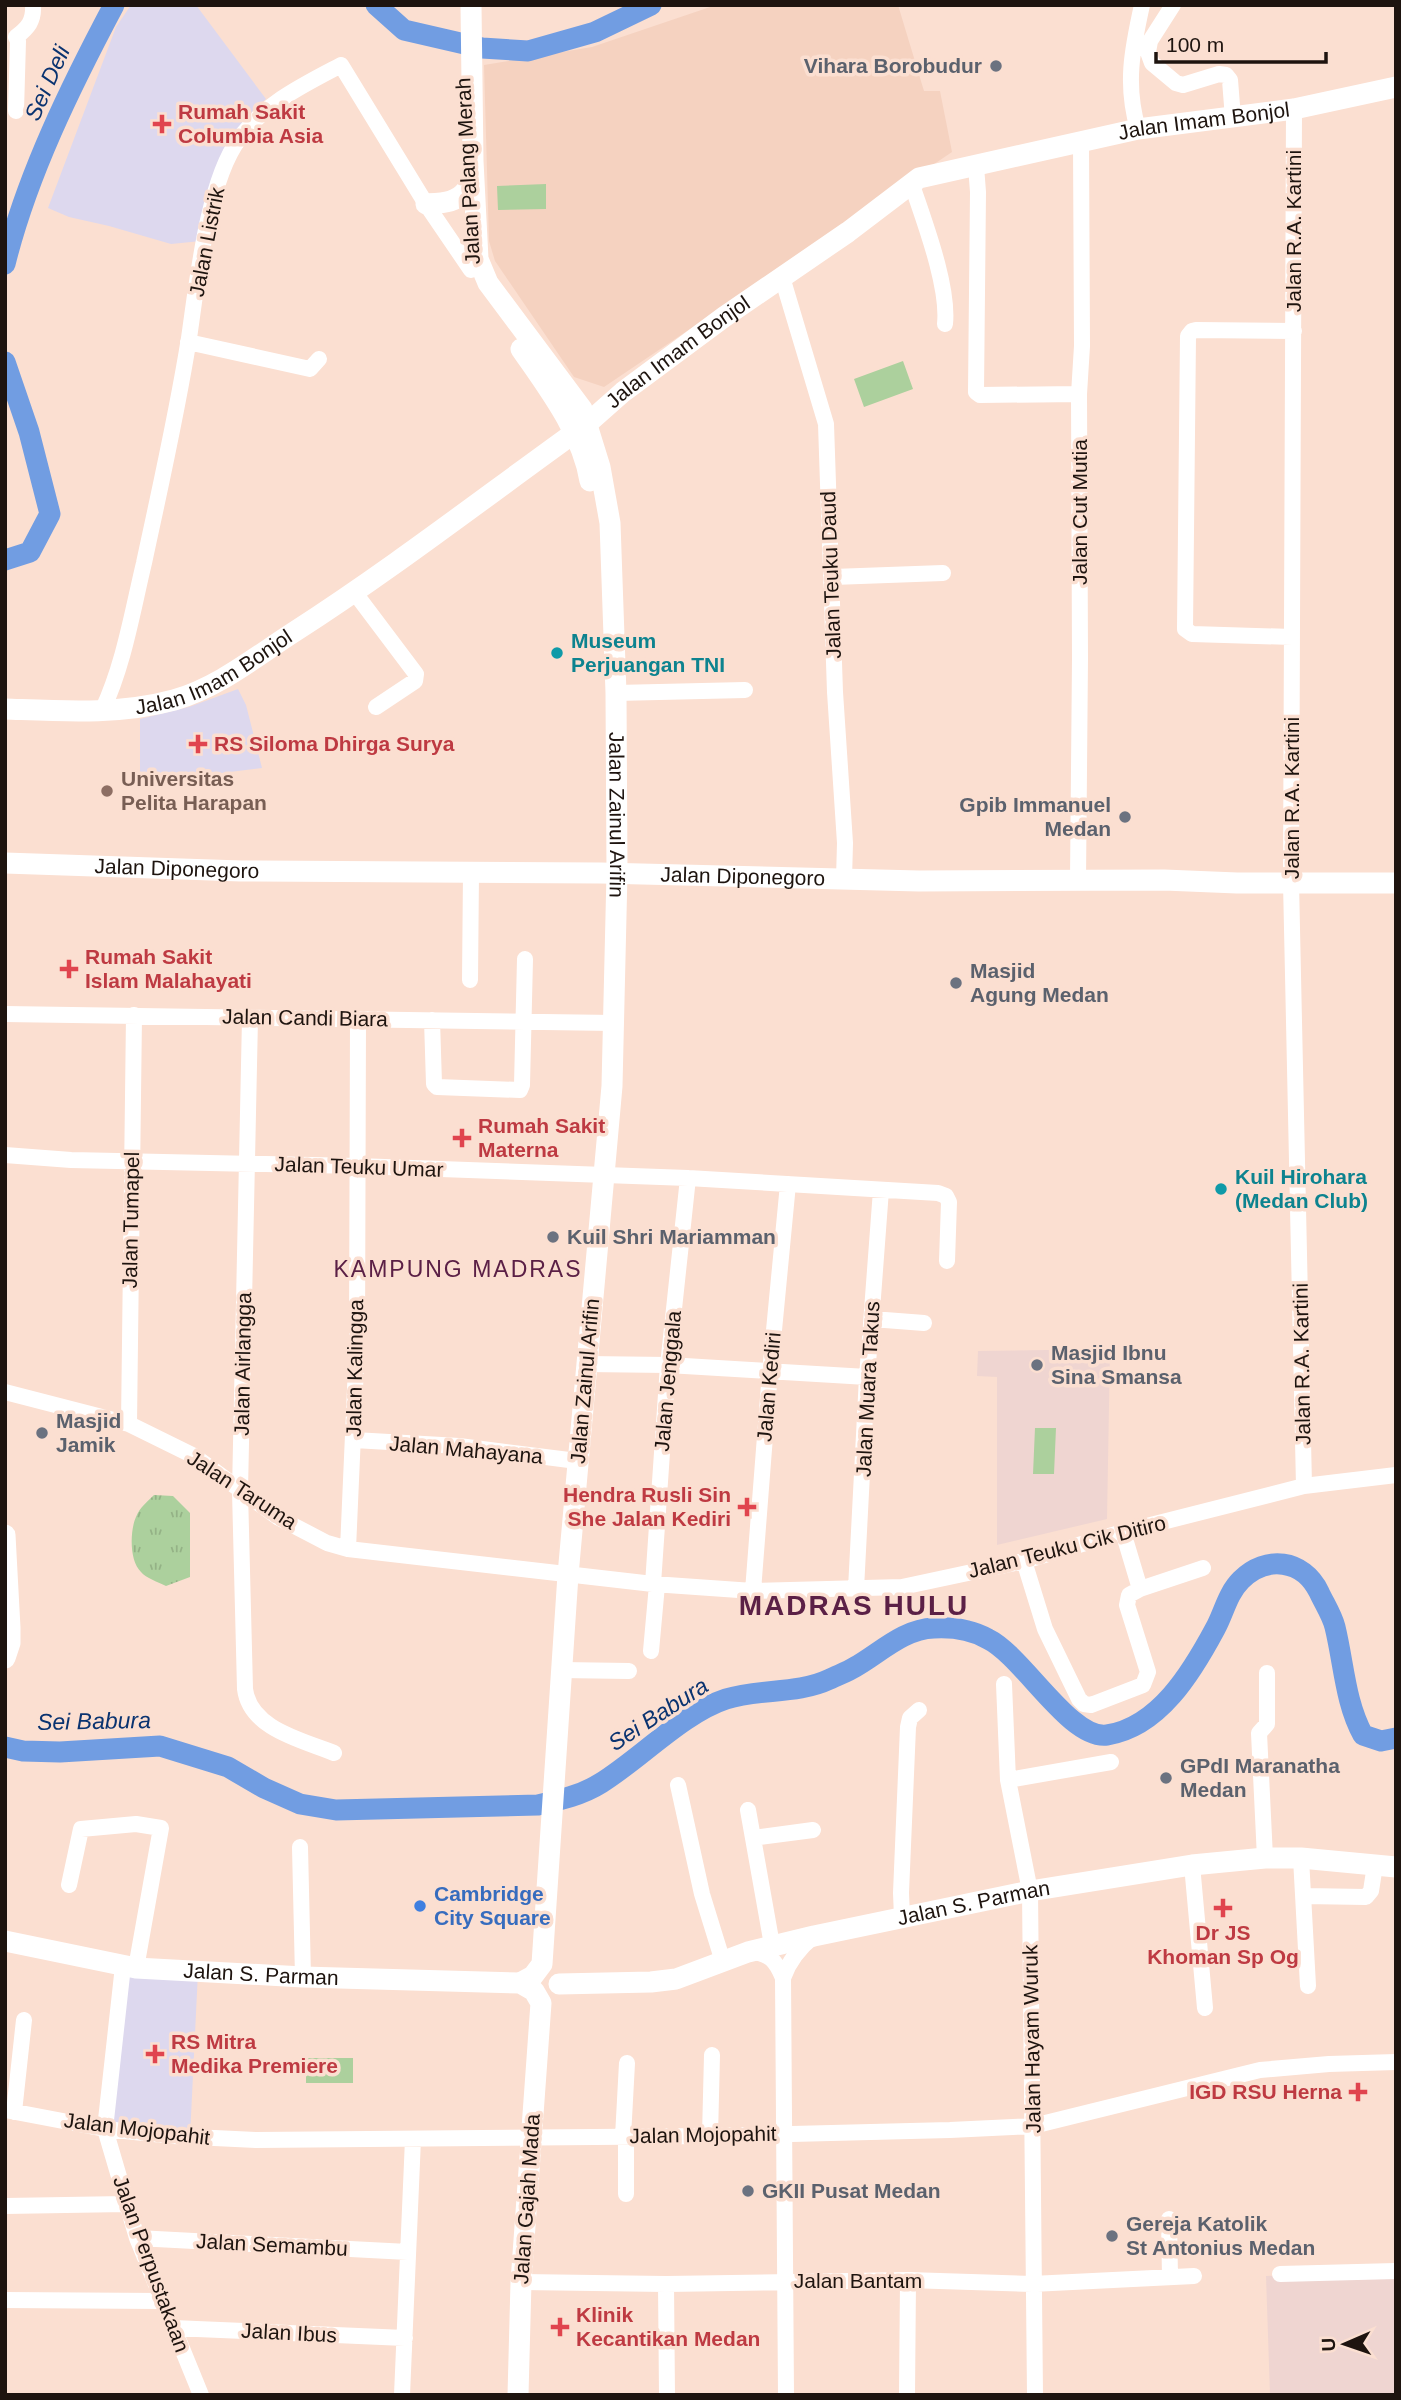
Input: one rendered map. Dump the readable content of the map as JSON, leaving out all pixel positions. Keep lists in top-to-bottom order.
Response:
{
  "streets": {
    "main road": [
      "Jalan Imam Bonjol",
      "Jalan Palang Merah",
      "Jalan Zainul Arifin",
      "Jalan Diponegoro",
      "Jalan S. Parman",
      "Jalan Gajah Mada"
    ],
    "street": [
      "Jalan R.A. Kartini",
      "Jalan Listrik",
      "Jalan Cut Mutia",
      "Jalan Teuku Daud",
      "Jalan Candi Biara",
      "Jalan Teuku Umar",
      "Jalan Tumapel",
      "Jalan Airlangga",
      "Jalan Kalingga",
      "Jalan Jenggala",
      "Jalan Kediri",
      "Jalan Muara Takus",
      "Jalan Mahayana",
      "Jalan Taruma",
      "Jalan Teuku Cik Ditiro",
      "Jalan Hayam Wuruk",
      "Jalan Mojopahit",
      "Jalan Semambu",
      "Jalan Perpustakaan",
      "Jalan Bantam",
      "Jalan Ibus"
    ]
  },
  "crossings": [
    ["Jalan Imam Bonjol", "Jalan Palang Merah"],
    ["Jalan Imam Bonjol", "Jalan R.A. Kartini"],
    ["Jalan Imam Bonjol", "Jalan Listrik"],
    ["Jalan Imam Bonjol", "Jalan Cut Mutia"],
    ["Jalan Imam Bonjol", "Jalan Teuku Daud"],
    ["Jalan Imam Bonjol", "Jalan Zainul Arifin"],
    ["Jalan Palang Merah", "Jalan Listrik"],
    ["Jalan Palang Merah", "Jalan Zainul Arifin"],
    ["Jalan R.A. Kartini", "Jalan Diponegoro"],
    ["Jalan R.A. Kartini", "Jalan Teuku Cik Ditiro"],
    ["Jalan Cut Mutia", "Jalan Diponegoro"],
    ["Jalan Teuku Daud", "Jalan Diponegoro"],
    ["Jalan Zainul Arifin", "Jalan Diponegoro"],
    ["Jalan Zainul Arifin", "Jalan Candi Biara"],
    ["Jalan Zainul Arifin", "Jalan Teuku Umar"],
    ["Jalan Zainul Arifin", "Jalan Mahayana"],
    ["Jalan Zainul Arifin", "Jalan Taruma"],
    ["Jalan Zainul Arifin", "Jalan Teuku Cik Ditiro"],
    ["Jalan Candi Biara", "Jalan Tumapel"],
    ["Jalan Candi Biara", "Jalan Airlangga"],
    ["Jalan Candi Biara", "Jalan Kalingga"],
    ["Jalan Teuku Umar", "Jalan Tumapel"],
    ["Jalan Teuku Umar", "Jalan Airlangga"],
    ["Jalan Teuku Umar", "Jalan Kalingga"],
    ["Jalan Teuku Umar", "Jalan Jenggala"],
    ["Jalan Teuku Umar", "Jalan Kediri"],
    ["Jalan Teuku Umar", "Jalan Muara Takus"],
    ["Jalan Tumapel", "Jalan Taruma"],
    ["Jalan Airlangga", "Jalan Taruma"],
    ["Jalan Kalingga", "Jalan Mahayana"],
    ["Jalan Kalingga", "Jalan Taruma"],
    ["Jalan Jenggala", "Jalan Teuku Cik Ditiro"],
    ["Jalan Kediri", "Jalan Teuku Cik Ditiro"],
    ["Jalan Muara Takus", "Jalan Teuku Cik Ditiro"],
    ["Jalan Taruma", "Jalan Teuku Cik Ditiro"],
    ["Jalan S. Parman", "Jalan Hayam Wuruk"],
    ["Jalan S. Parman", "Jalan Perpustakaan"],
    ["Jalan Hayam Wuruk", "Jalan Mojopahit"],
    ["Jalan Hayam Wuruk", "Jalan Bantam"],
    ["Jalan Mojopahit", "Jalan Gajah Mada"],
    ["Jalan Mojopahit", "Jalan Perpustakaan"],
    ["Jalan Gajah Mada", "Jalan Bantam"],
    ["Jalan Semambu", "Jalan Perpustakaan"],
    ["Jalan Perpustakaan", "Jalan Ibus"]
  ],
  "districts": ["KAMPUNG MADRAS", "MADRAS HULU"],
  "water": ["Sei Deli", "Sei Babura"],
  "places": {
    "other": [
      "Vihara Borobudur",
      "Museum Perjuangan TNI",
      "Universitas Pelita Harapan",
      "Gpib Immanuel Medan",
      "Masjid Agung Medan",
      "Kuil Hirohara (Medan Club)",
      "Kuil Shri Mariamman",
      "Masjid Ibnu Sina Smansa",
      "Masjid Jamik",
      "GPdI Maranatha Medan",
      "Cambridge City Square",
      "GKII Pusat Medan",
      "Gereja Katolik St Antonius Medan"
    ],
    "health": [
      "Rumah Sakit Columbia Asia",
      "RS Siloma Dhirga Surya",
      "Rumah Sakit Islam Malahayati",
      "Rumah Sakit Materna",
      "Hendra Rusli Sin She Jalan Kediri",
      "Dr JS Khoman Sp Og",
      "RS Mitra Medika Premiere",
      "IGD RSU Herna",
      "Klinik Kecantikan Medan"
    ]
  },
  "scale_bar": "100 m",
  "north": "left"
}
